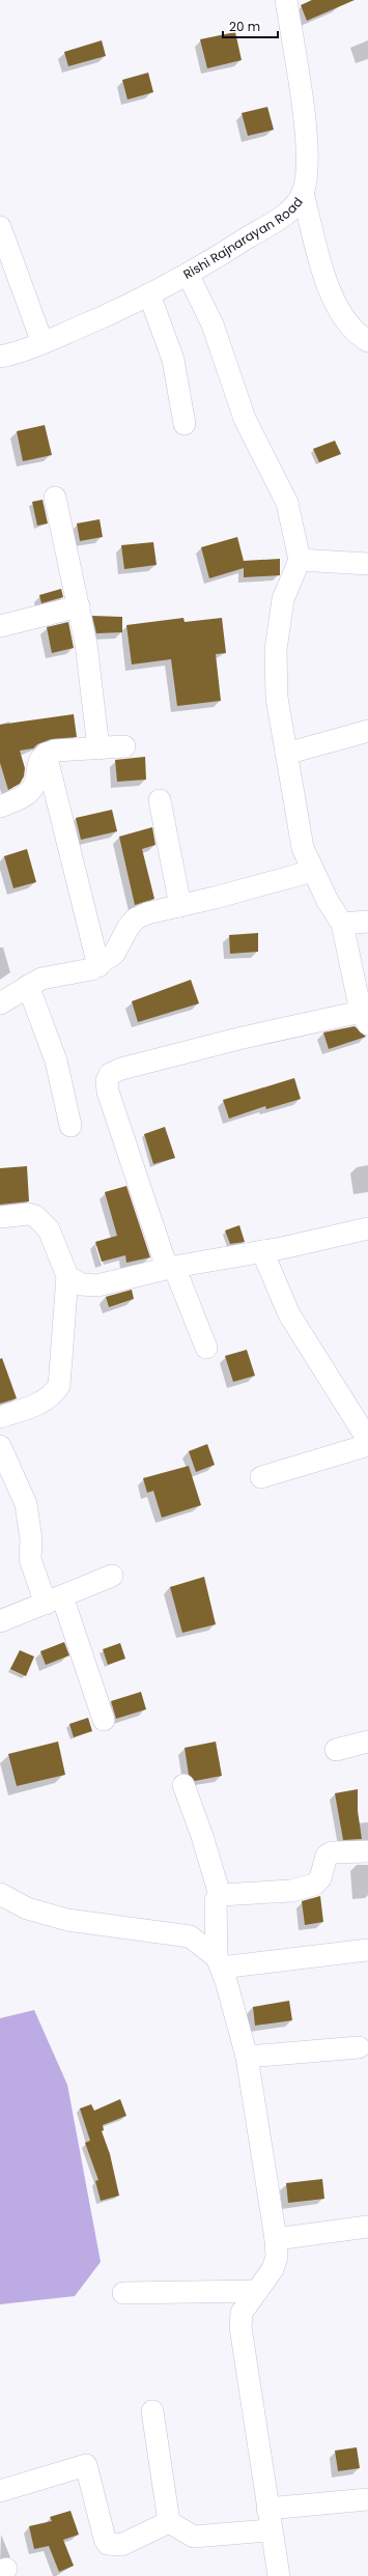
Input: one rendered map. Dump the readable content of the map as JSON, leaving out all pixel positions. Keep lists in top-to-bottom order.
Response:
{
  "streets": {
    "street": ["Rishi Rajnarayan Road"]
  },
  "scale_bar": "20 m"
}
